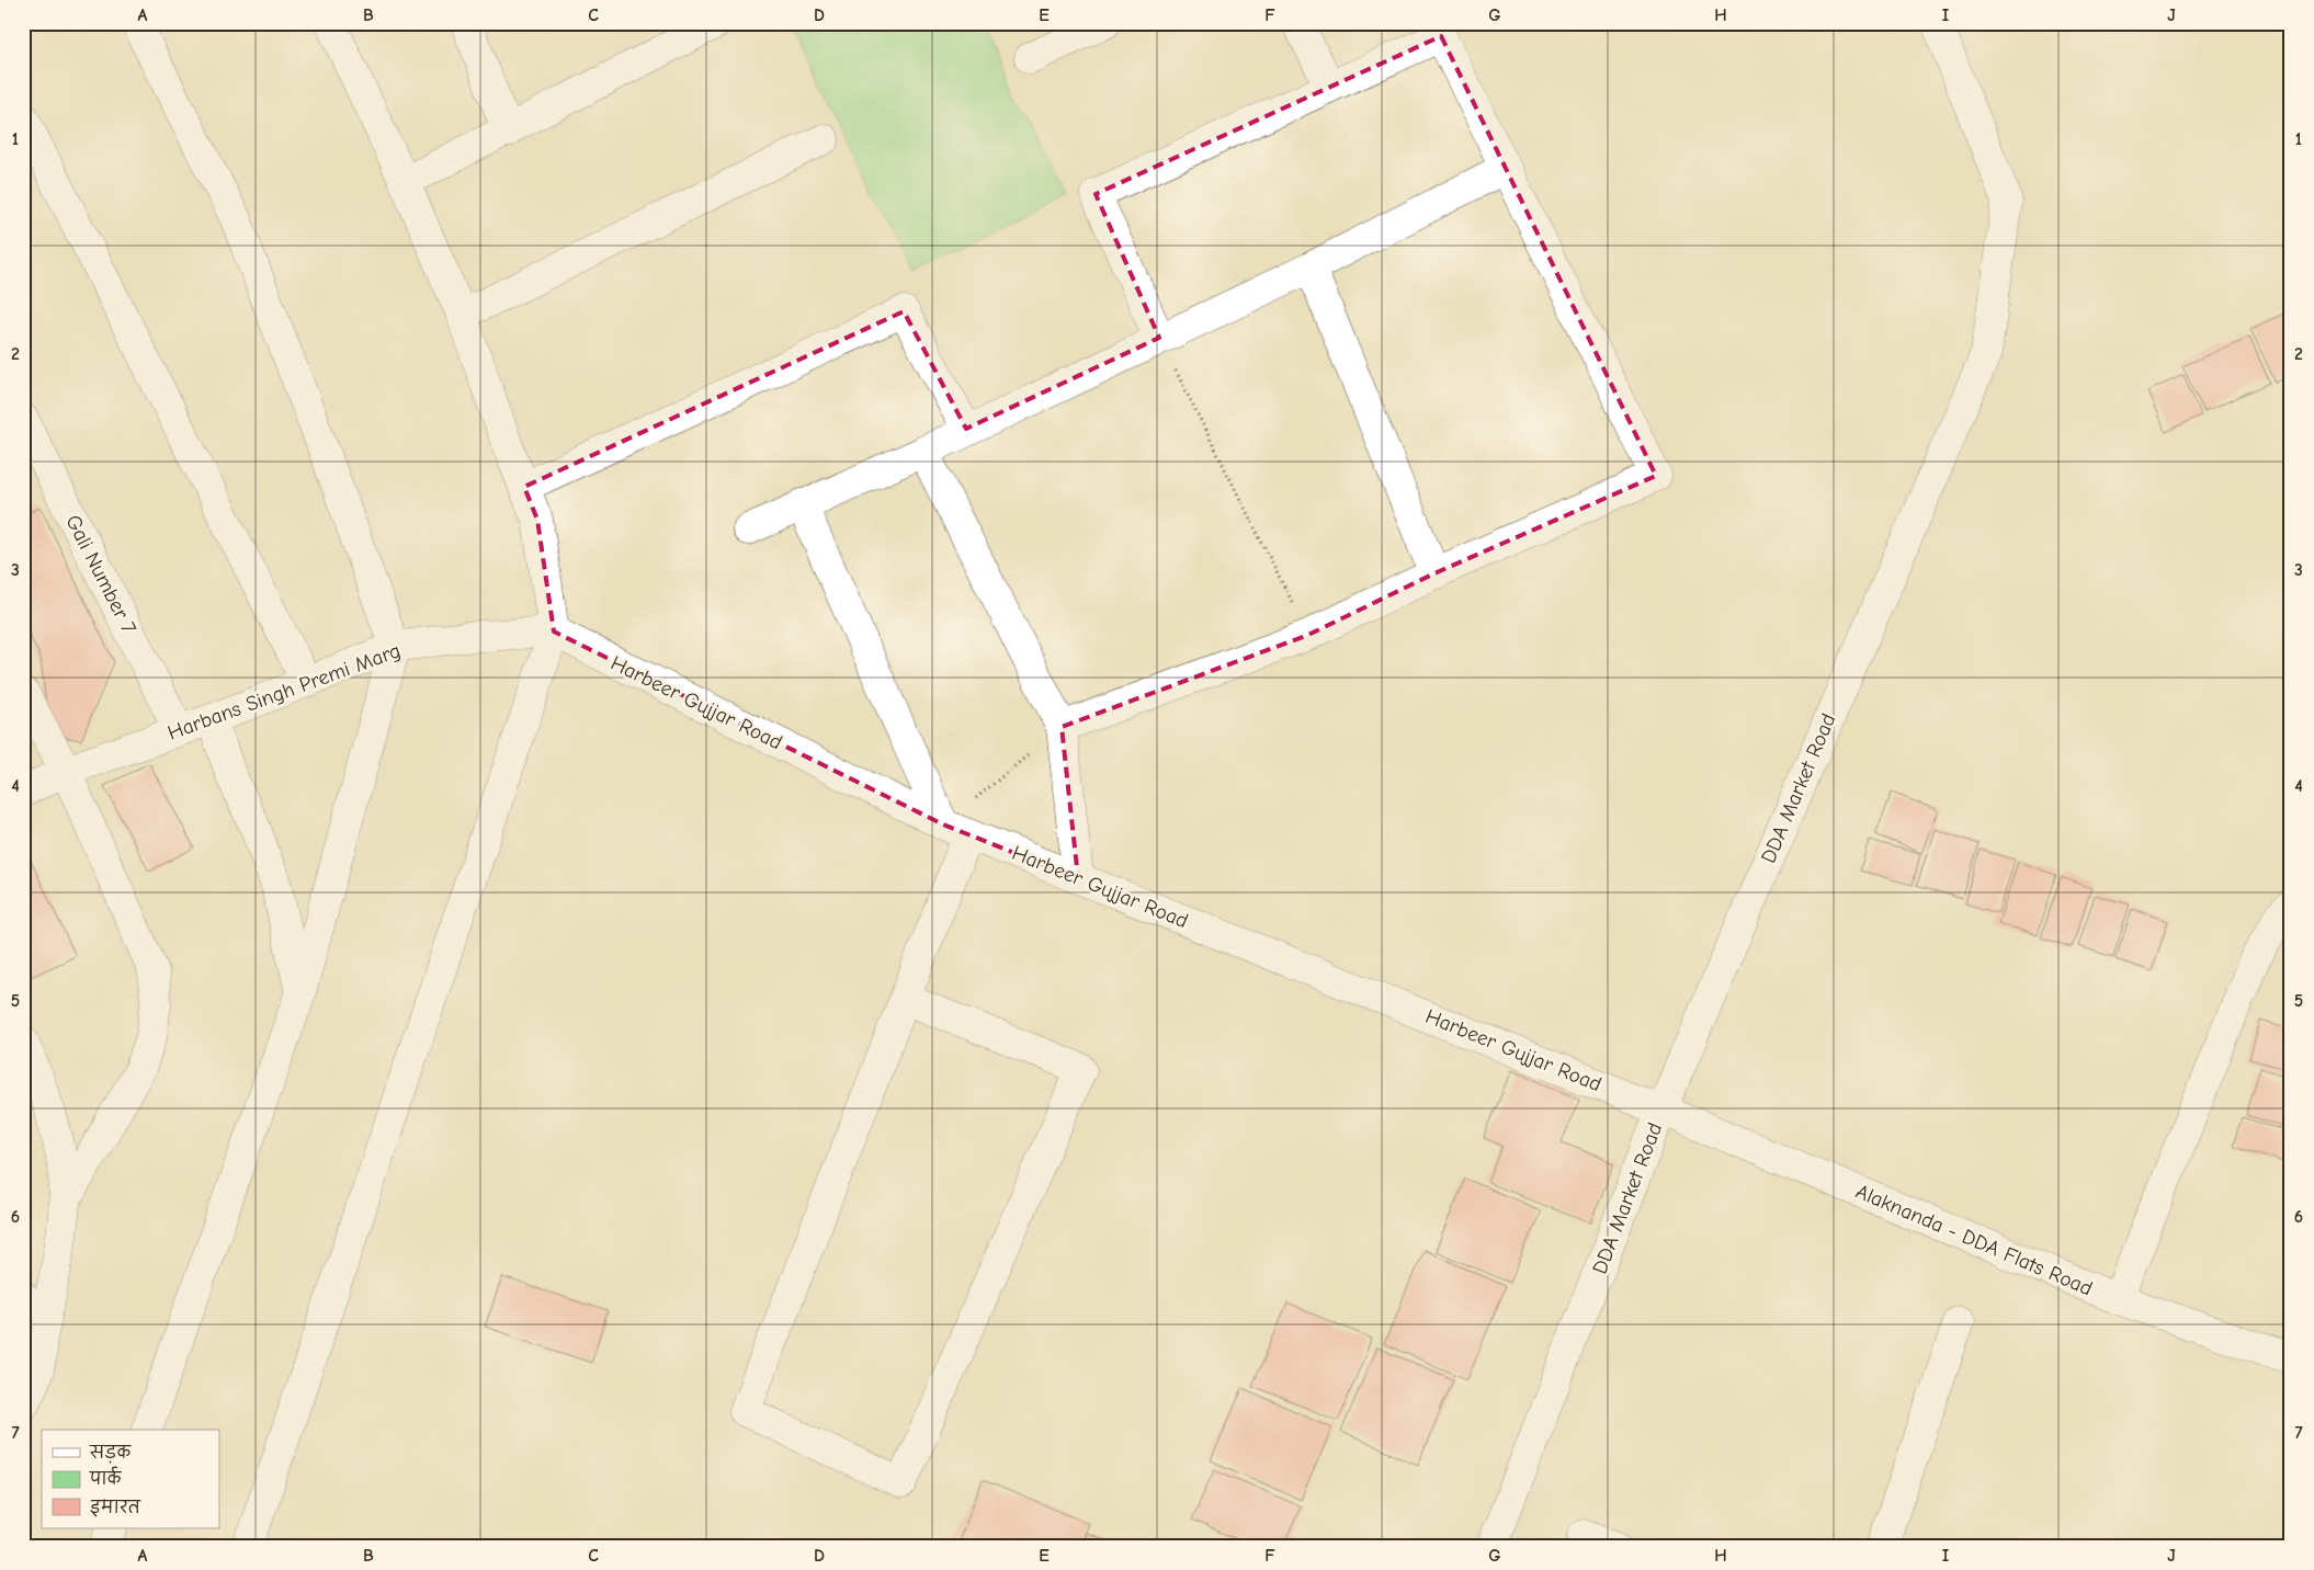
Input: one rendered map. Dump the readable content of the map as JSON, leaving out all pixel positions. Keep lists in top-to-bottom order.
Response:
{
  "streets": {
    "street": [
      "Gali Number 7",
      "Harbans Singh Premi Marg",
      "Harbeer Gujjar Road",
      "DDA Market Road",
      "Alaknanda - DDA Flats Road"
    ]
  },
  "crossings": [
    ["Gali Number 7", "Harbans Singh Premi Marg"],
    ["Harbans Singh Premi Marg", "Harbeer Gujjar Road"],
    ["Harbeer Gujjar Road", "DDA Market Road"],
    ["Harbeer Gujjar Road", "Alaknanda - DDA Flats Road"],
    ["DDA Market Road", "Alaknanda - DDA Flats Road"]
  ],
  "legend": ["सड़क", "पार्क", "इमारत"],
  "grid": {
    "columns": [
      "A",
      "B",
      "C",
      "D",
      "E",
      "F",
      "G",
      "H",
      "I",
      "J"
    ],
    "rows": [
      "1",
      "2",
      "3",
      "4",
      "5",
      "6",
      "7"
    ]
  }
}
